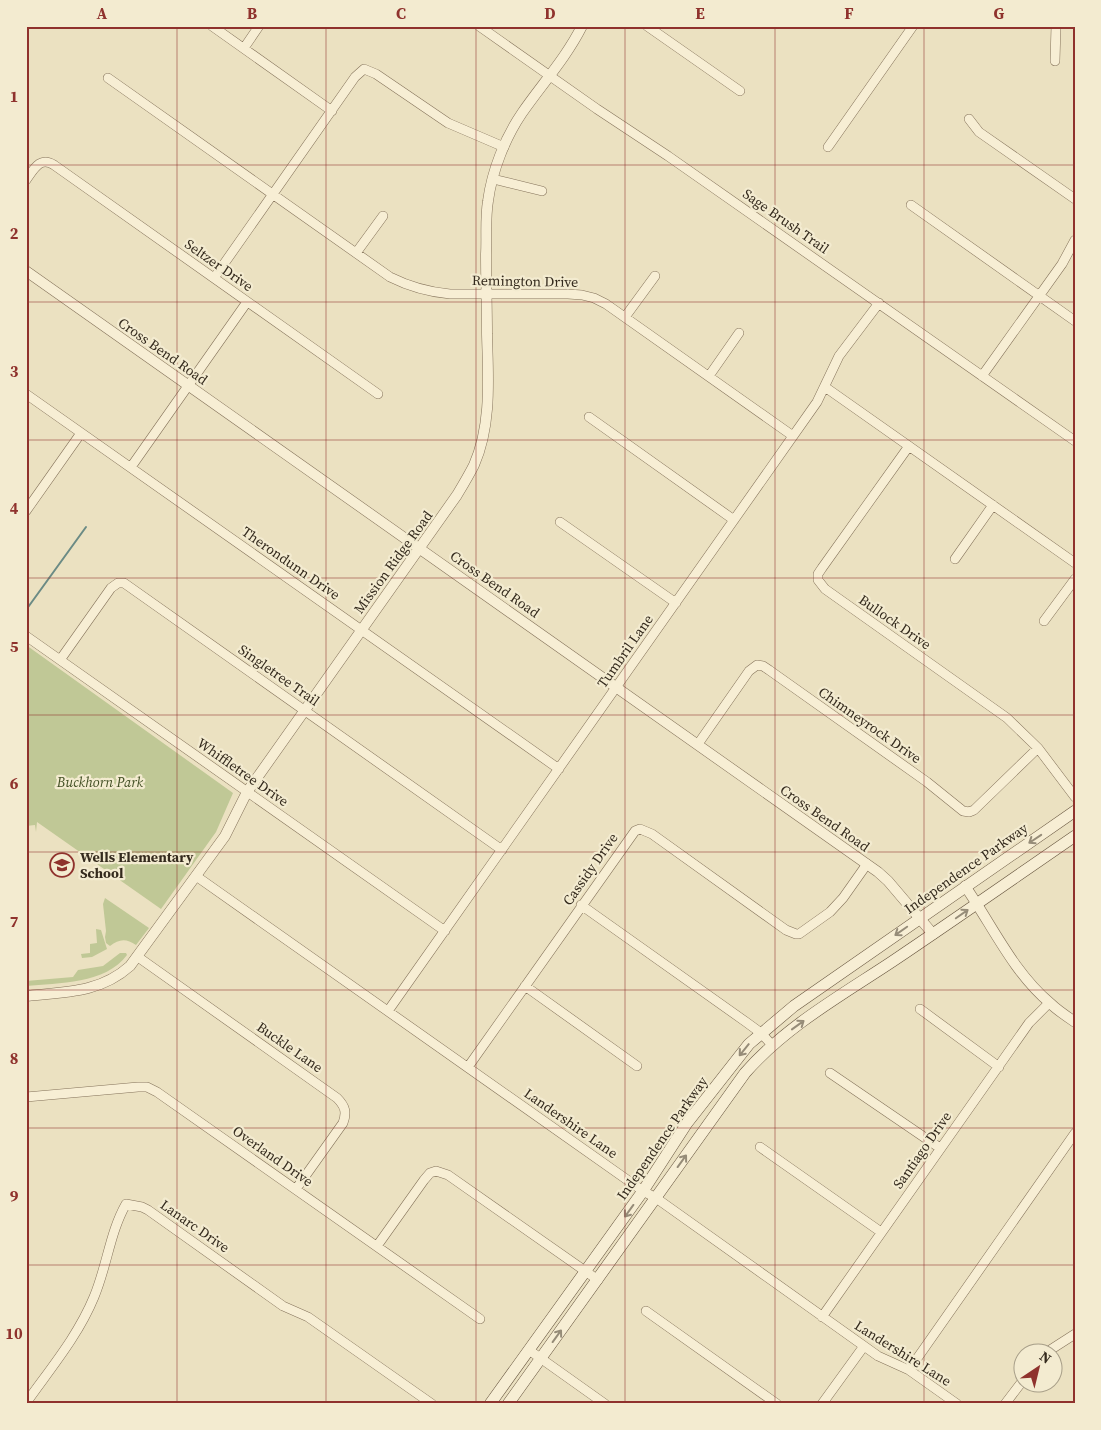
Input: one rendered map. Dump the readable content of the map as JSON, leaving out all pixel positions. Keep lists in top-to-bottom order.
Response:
{
  "streets": {
    "main road": ["Independence Parkway"],
    "street": [
      "Sage Brush Trail",
      "Seltzer Drive",
      "Remington Drive",
      "Cross Bend Road",
      "Mission Ridge Road",
      "Therondunn Drive",
      "Bullock Drive",
      "Tumbril Lane",
      "Singletree Trail",
      "Chimneyrock Drive",
      "Whiffletree Drive",
      "Cassidy Drive",
      "Buckle Lane",
      "Landershire Lane",
      "Santiago Drive",
      "Overland Drive",
      "Lanarc Drive"
    ]
  },
  "crossings": [
    ["Sage Brush Trail", "Mission Ridge Road"],
    ["Sage Brush Trail", "Tumbril Lane"],
    ["Remington Drive", "Mission Ridge Road"],
    ["Remington Drive", "Tumbril Lane"],
    ["Cross Bend Road", "Mission Ridge Road"],
    ["Cross Bend Road", "Tumbril Lane"],
    ["Cross Bend Road", "Chimneyrock Drive"],
    ["Cross Bend Road", "Independence Parkway"],
    ["Cross Bend Road", "Cassidy Drive"],
    ["Mission Ridge Road", "Therondunn Drive"],
    ["Mission Ridge Road", "Singletree Trail"],
    ["Mission Ridge Road", "Whiffletree Drive"],
    ["Mission Ridge Road", "Buckle Lane"],
    ["Mission Ridge Road", "Landershire Lane"],
    ["Therondunn Drive", "Tumbril Lane"],
    ["Bullock Drive", "Chimneyrock Drive"],
    ["Tumbril Lane", "Singletree Trail"],
    ["Tumbril Lane", "Whiffletree Drive"],
    ["Tumbril Lane", "Landershire Lane"],
    ["Singletree Trail", "Whiffletree Drive"],
    ["Independence Parkway", "Landershire Lane"],
    ["Cassidy Drive", "Landershire Lane"],
    ["Buckle Lane", "Overland Drive"],
    ["Landershire Lane", "Santiago Drive"]
  ],
  "parks": ["Buckhorn Park"],
  "places": {
    "school or university": ["Wells Elementary School"]
  },
  "north": "top right",
  "grid": {
    "columns": [
      "A",
      "B",
      "C",
      "D",
      "E",
      "F",
      "G"
    ],
    "rows": [
      "1",
      "2",
      "3",
      "4",
      "5",
      "6",
      "7",
      "8",
      "9",
      "10"
    ]
  }
}
